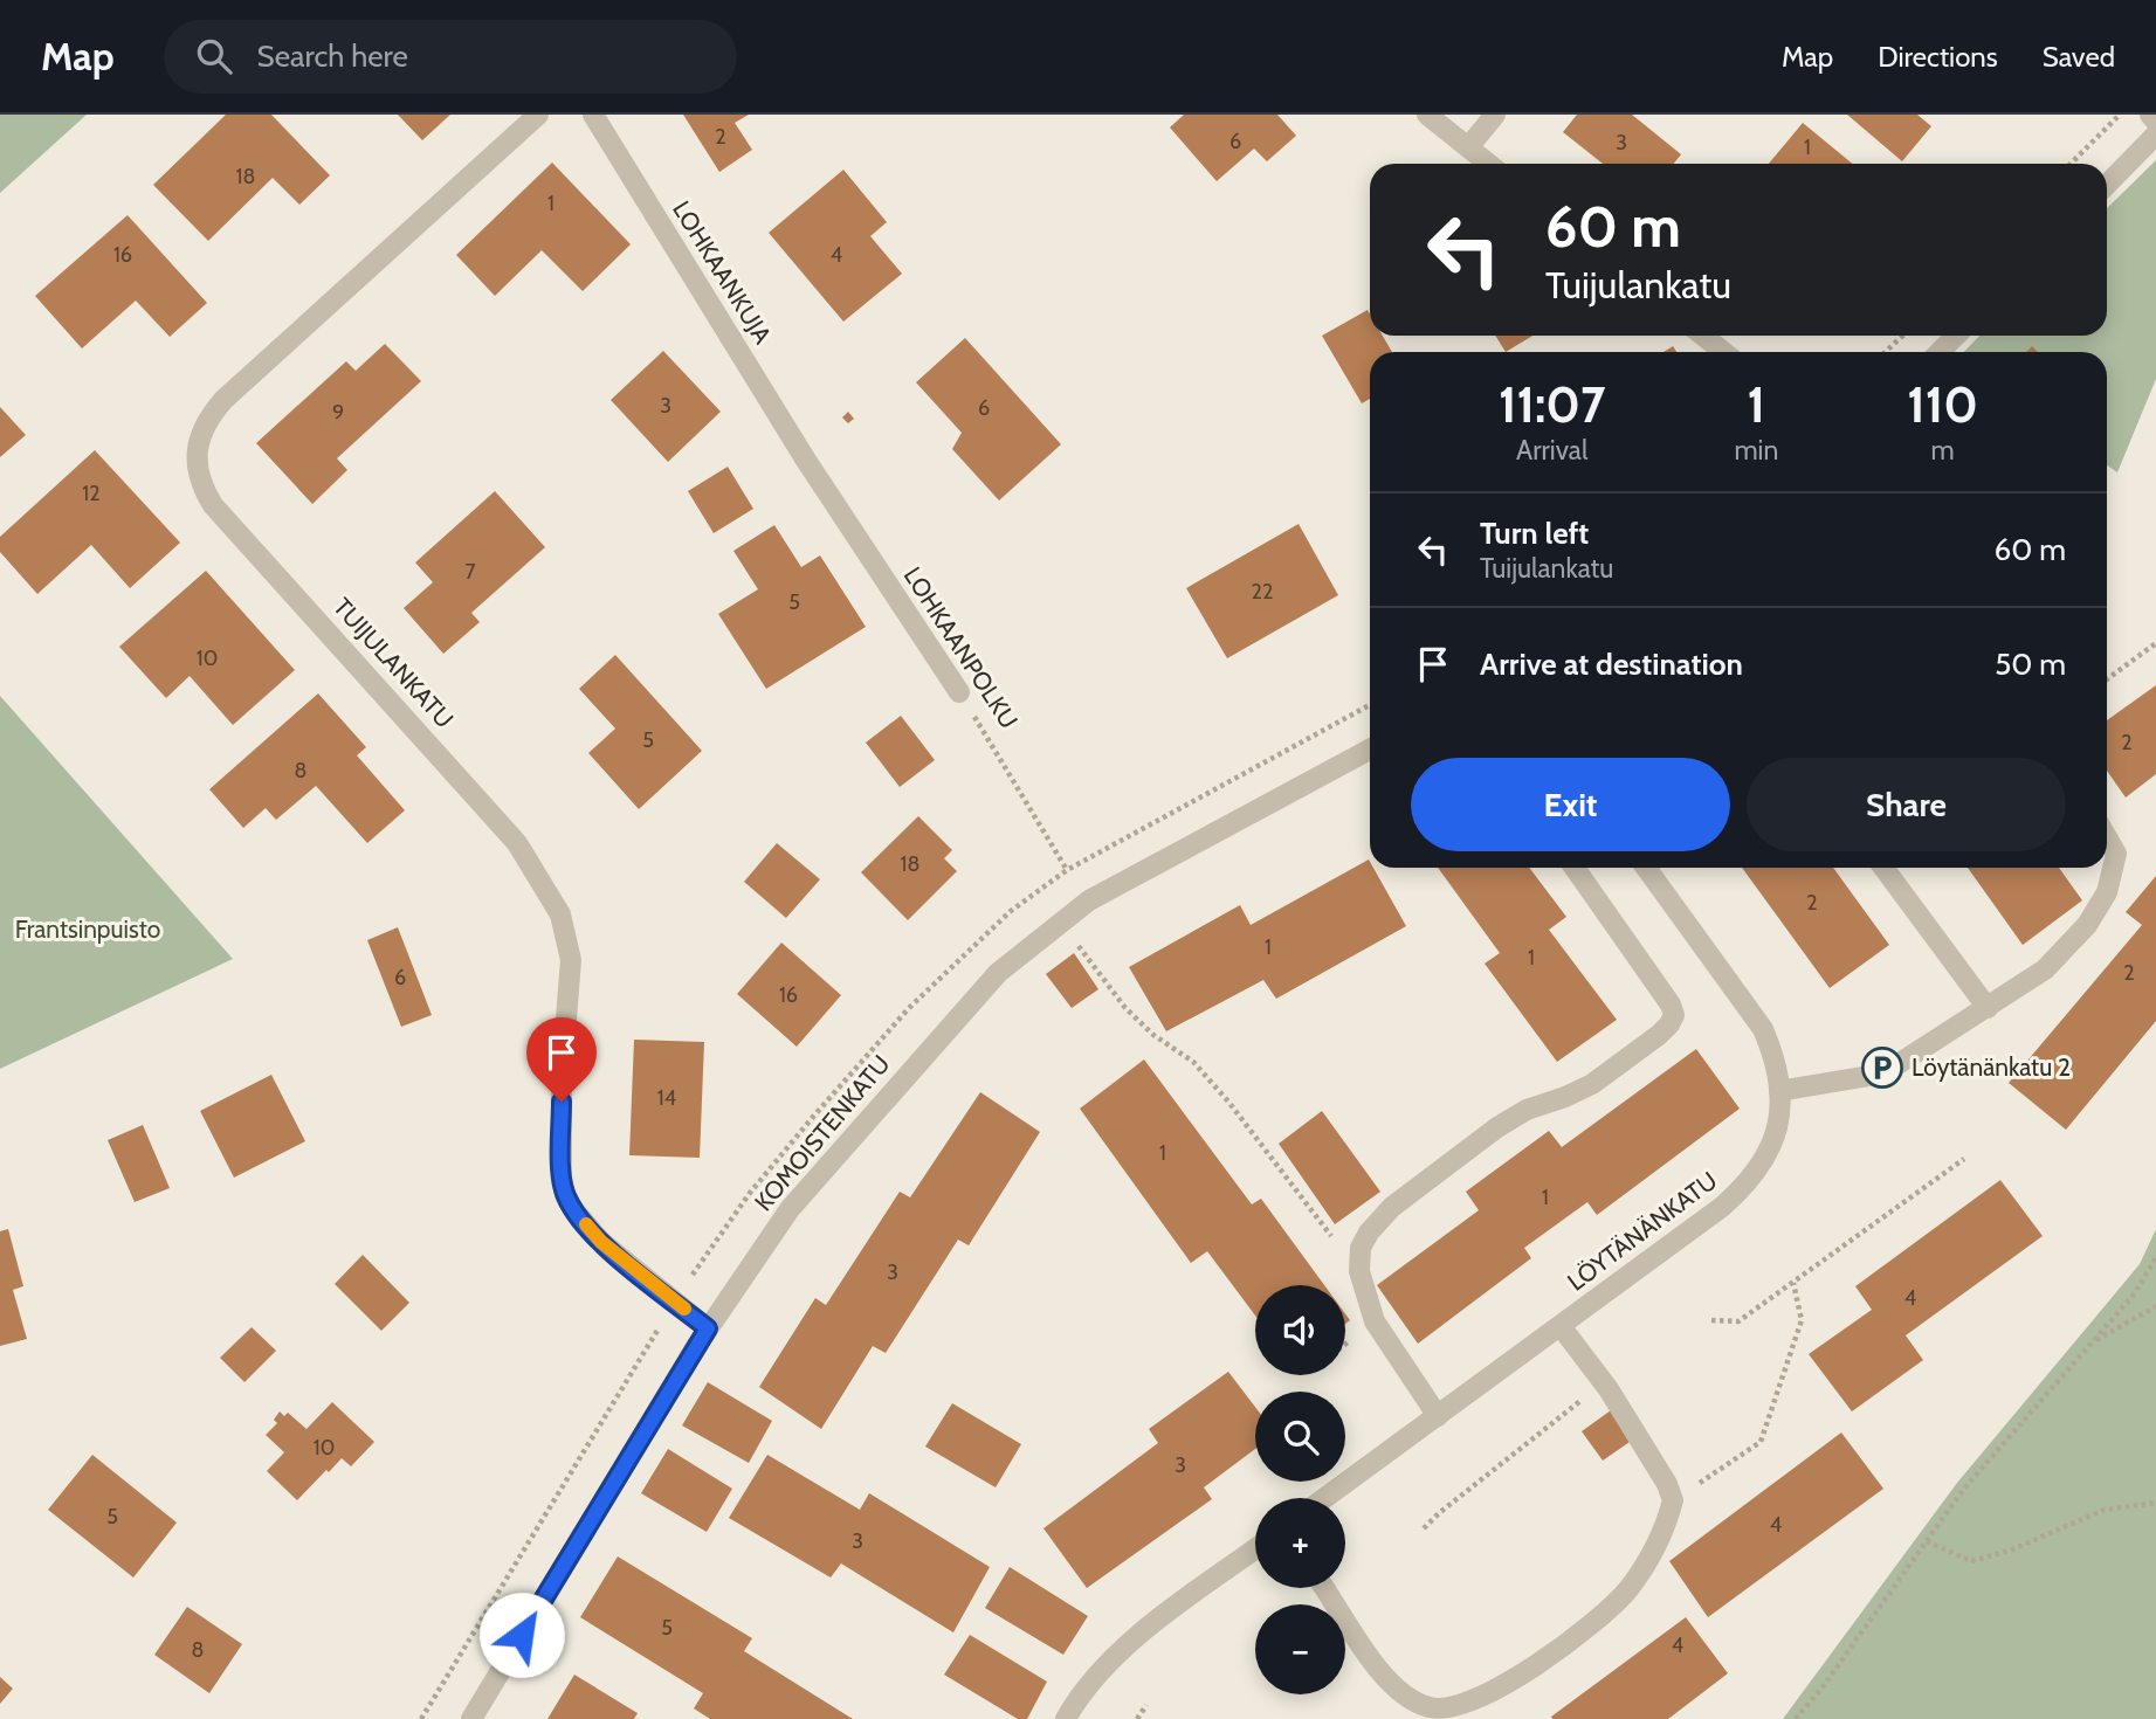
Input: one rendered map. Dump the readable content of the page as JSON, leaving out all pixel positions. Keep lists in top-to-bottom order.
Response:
{
  "streets": {
    "street": [
      "LOHKAANKUJA",
      "LOHKAANPOLKU",
      "TUIJULANKATU",
      "KOMOISTENKATU",
      "LÖYTÄNÄNKATU"
    ]
  },
  "crossings": [
    ["LOHKAANKUJA", "LOHKAANPOLKU"],
    ["TUIJULANKATU", "KOMOISTENKATU"]
  ],
  "parks": ["Frantsinpuisto"],
  "places": {
    "parking": ["Löytänänkatu 2"]
  },
  "house_numbers": [
    "2",
    "6",
    "3",
    "1",
    "18",
    "1",
    "16",
    "4",
    "3",
    "6",
    "9",
    "12",
    "7",
    "22",
    "5",
    "10",
    "5",
    "2",
    "8",
    "18",
    "2",
    "1",
    "1",
    "2",
    "6",
    "16",
    "14",
    "1",
    "1",
    "3",
    "4",
    "10",
    "3",
    "5",
    "4",
    "3",
    "5",
    "4",
    "8"
  ],
  "page": {
    "header": "Map",
    "search": "Search here",
    "nav": ["Map", "Directions", "Saved"],
    "turn": ["60 m", "Tuijulankatu"],
    "eta": [
      "11:07",
      "Arrival",
      "1",
      "min",
      "110",
      "m"
    ],
    "list": [
      {
        "name": "Turn left",
        "note": "Tuijulankatu",
        "value": "60 m"
      },
      {
        "name": "Arrive at destination",
        "value": "50 m"
      }
    ],
    "buttons": ["Exit", "Share"],
    "map_buttons": ["+", "−"]
  }
}
